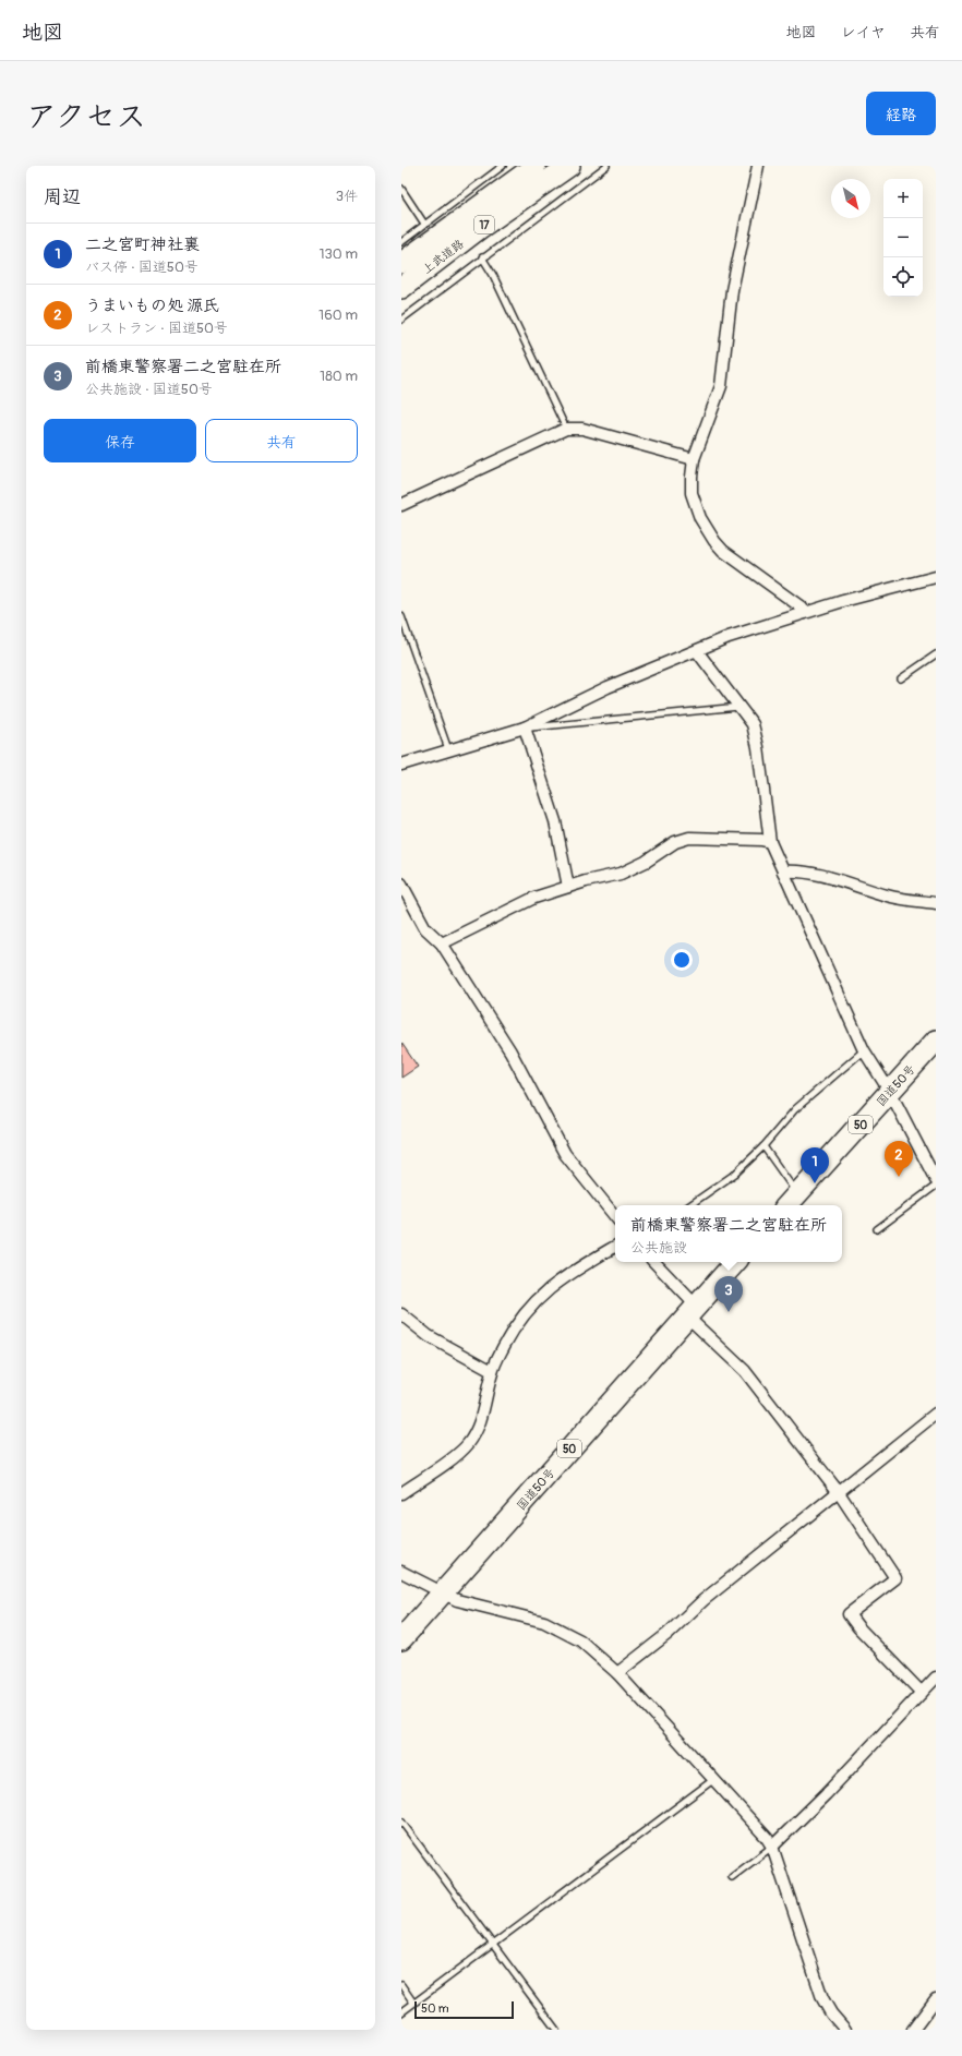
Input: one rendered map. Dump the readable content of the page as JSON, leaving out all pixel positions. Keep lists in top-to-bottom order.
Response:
{
  "streets": {
    "highway": [
      "17",
      "上武道路",
      "国道50号",
      "50"
    ]
  },
  "scale_bar": "50 m",
  "north": "bottom right",
  "page": {
    "header": "地図",
    "nav": ["地図", "レイヤ", "共有"],
    "title": "アクセス",
    "buttons": [
      "経路",
      ["保存", "共有"]
    ],
    "heading": ["周辺", "3件"],
    "map_buttons": ["+", "−"],
    "list": [
      {
        "mark": "1",
        "name": "二之宮町神社裏",
        "note": "バス停 · 国道50号",
        "value": "130 m"
      },
      {
        "mark": "2",
        "name": "うまいもの処 源氏",
        "note": "レストラン · 国道50号",
        "value": "160 m"
      },
      {
        "mark": "3",
        "name": "前橋東警察署二之宮駐在所",
        "note": "公共施設 · 国道50号",
        "value": "180 m"
      }
    ],
    "pins": ["2", "1", "3"],
    "popup": ["前橋東警察署二之宮駐在所", "公共施設"],
    "scale": "50 m"
  }
}
